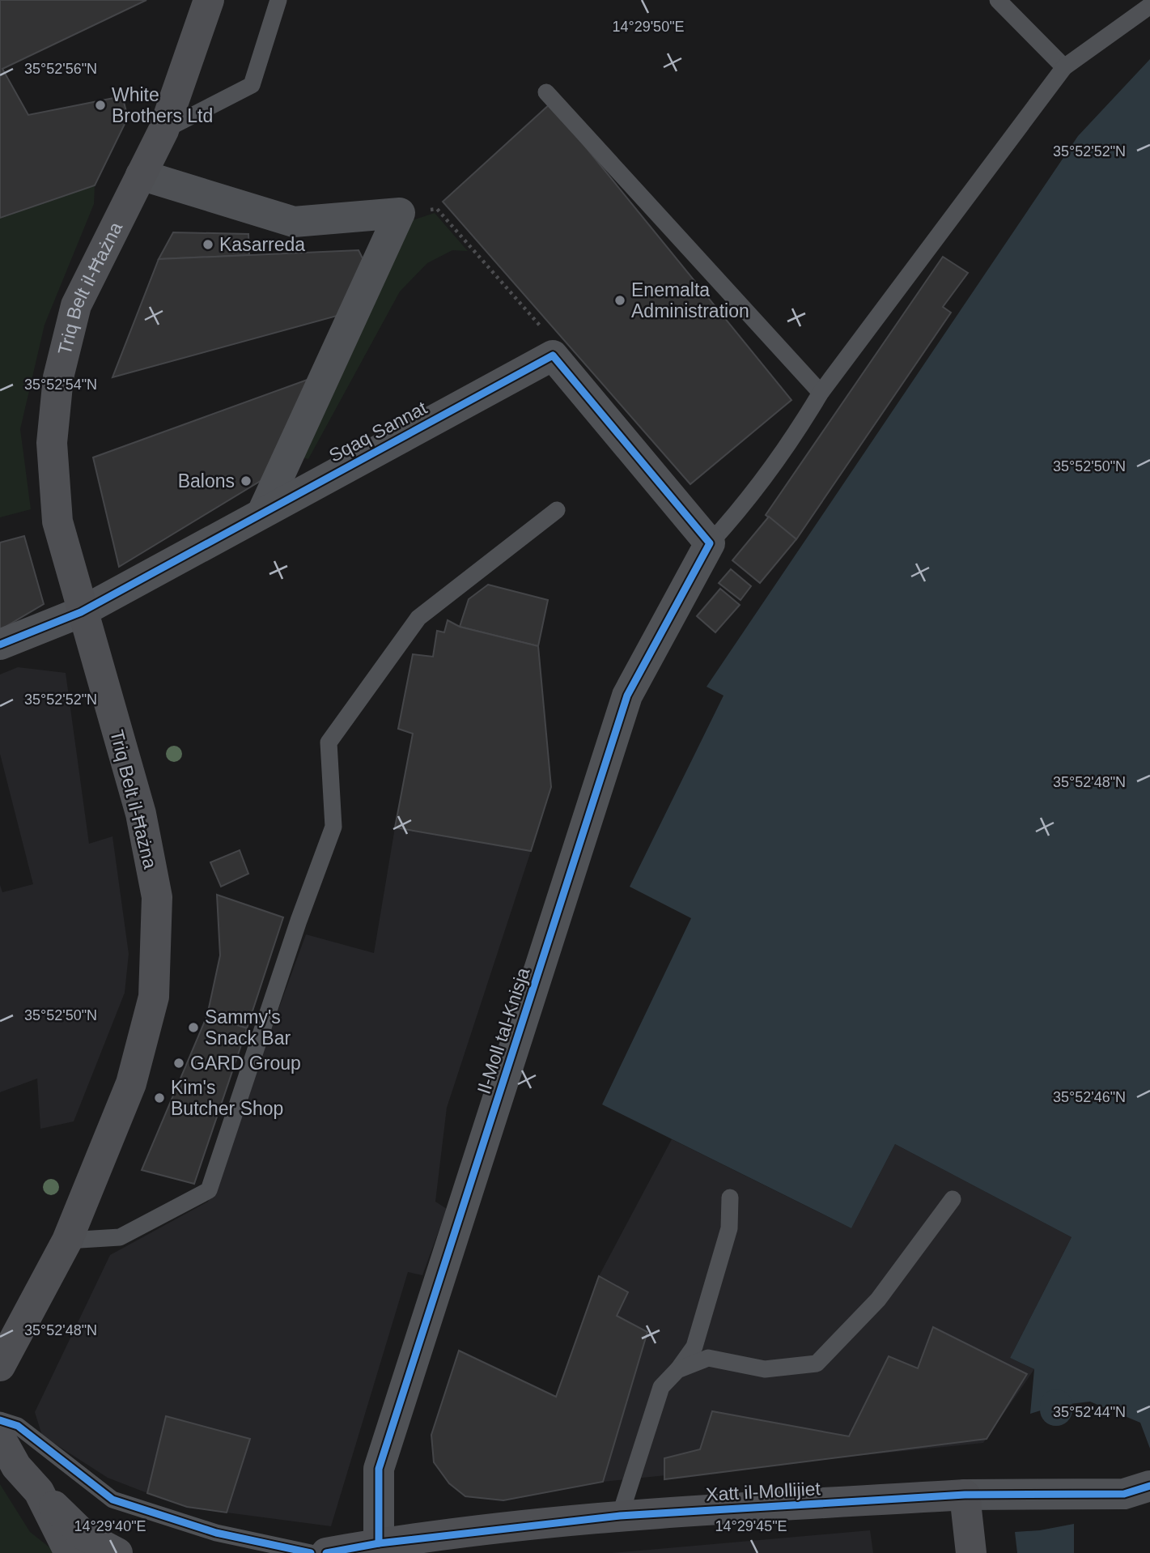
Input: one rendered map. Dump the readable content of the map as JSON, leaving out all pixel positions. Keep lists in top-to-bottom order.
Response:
{
  "streets": {
    "main road": ["Triq Belt il-Ħażna", "Xatt il-Mollijiet"],
    "street": ["Sqaq Sannat", "Il-Moll tal-Knisja"]
  },
  "crossings": [
    ["Triq Belt il-Ħażna", "Sqaq Sannat"],
    ["Sqaq Sannat", "Il-Moll tal-Knisja"],
    ["Il-Moll tal-Knisja", "Xatt il-Mollijiet"]
  ],
  "places": [
    "White Brothers Ltd",
    "Kasarreda",
    "Enemalta Administration",
    "Balons",
    "Sammy's Snack Bar",
    "GARD Group",
    "Kim's Butcher Shop"
  ],
  "coordinates": [
    "14°29'50\"E",
    "35°52'56\"N",
    "35°52'52\"N",
    "35°52'54\"N",
    "35°52'50\"N",
    "35°52'48\"N",
    "35°52'46\"N",
    "35°52'44\"N",
    "14°29'40\"E",
    "14°29'45\"E"
  ]
}
